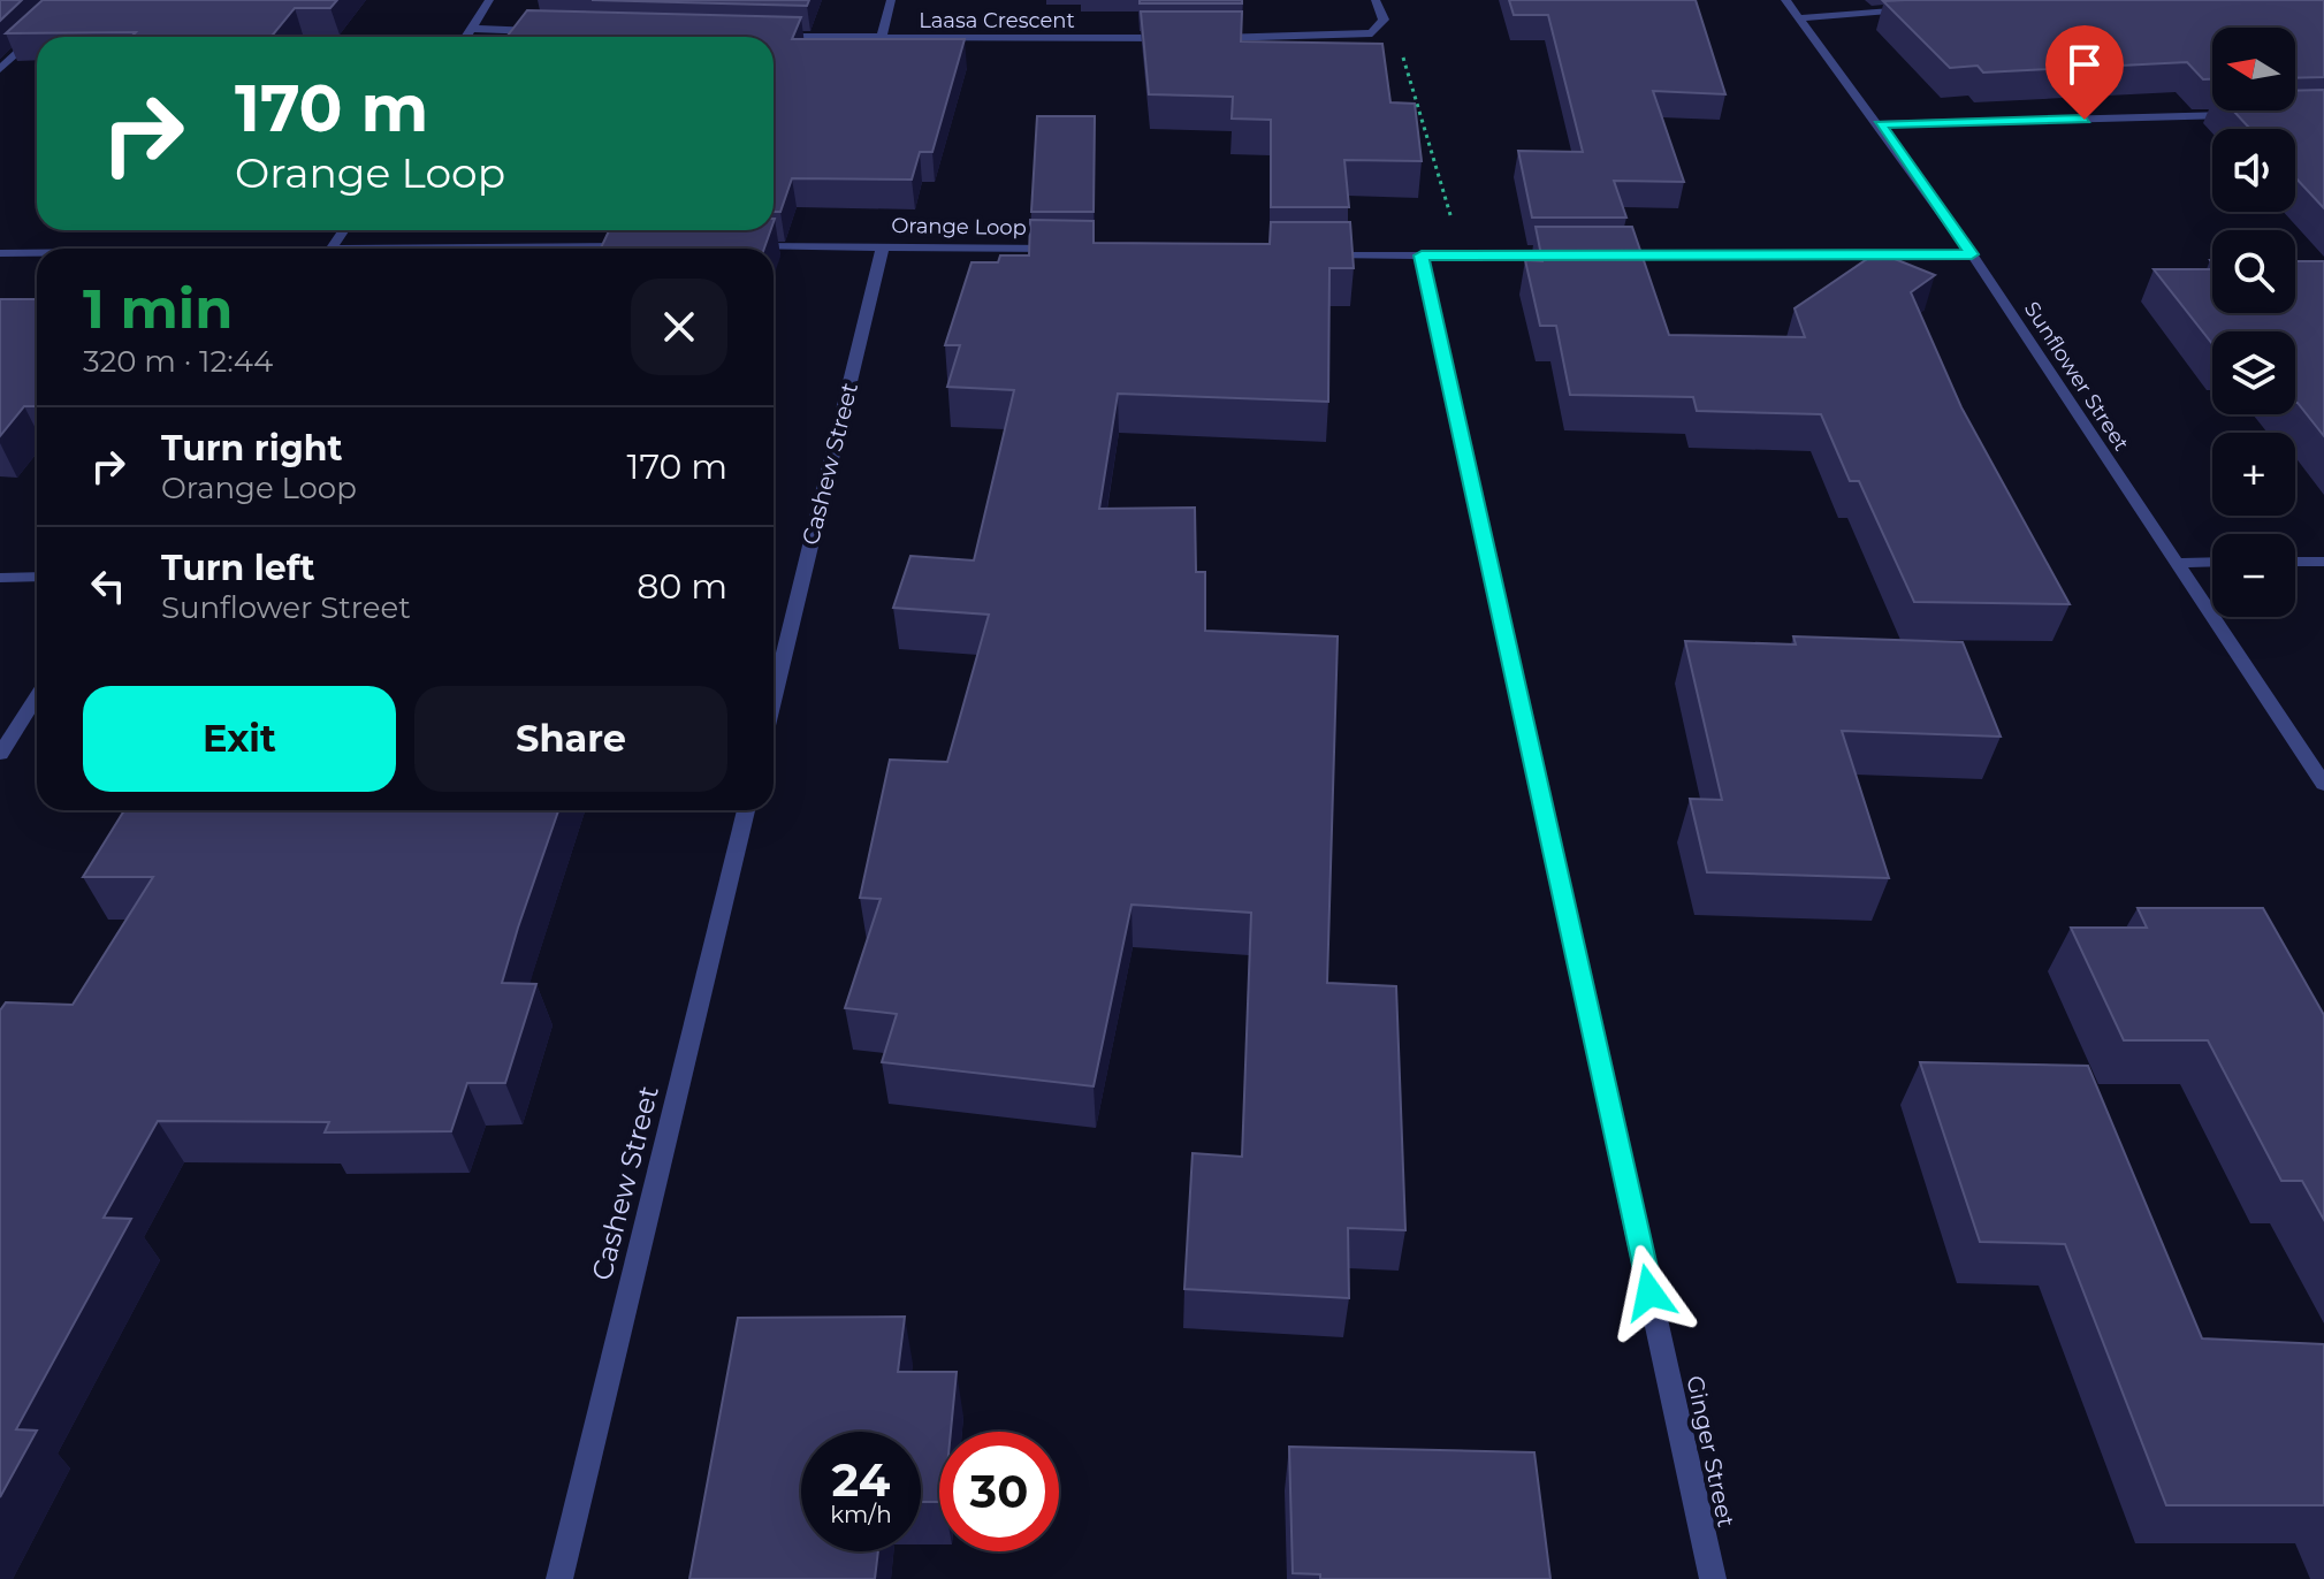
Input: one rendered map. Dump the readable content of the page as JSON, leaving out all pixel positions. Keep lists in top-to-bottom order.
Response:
{
  "streets": {
    "street": [
      "Laasa Crescent",
      "Orange Loop",
      "Sunflower Street",
      "Cashew Street",
      "Ginger Street"
    ]
  },
  "crossings": [
    ["Orange Loop", "Cashew Street"]
  ],
  "north": "left",
  "page": {
    "map_buttons": ["+", "−"],
    "turn": ["170 m", "Orange Loop"],
    "heading": ["1 min", "320 m · 12:44"],
    "list": [
      {
        "name": "Turn right",
        "note": "Orange Loop",
        "value": "170 m"
      },
      {
        "name": "Turn left",
        "note": "Sunflower Street",
        "value": "80 m"
      }
    ],
    "buttons": ["Exit", "Share"],
    "speed": "24 km/h",
    "limit": "30"
  }
}
